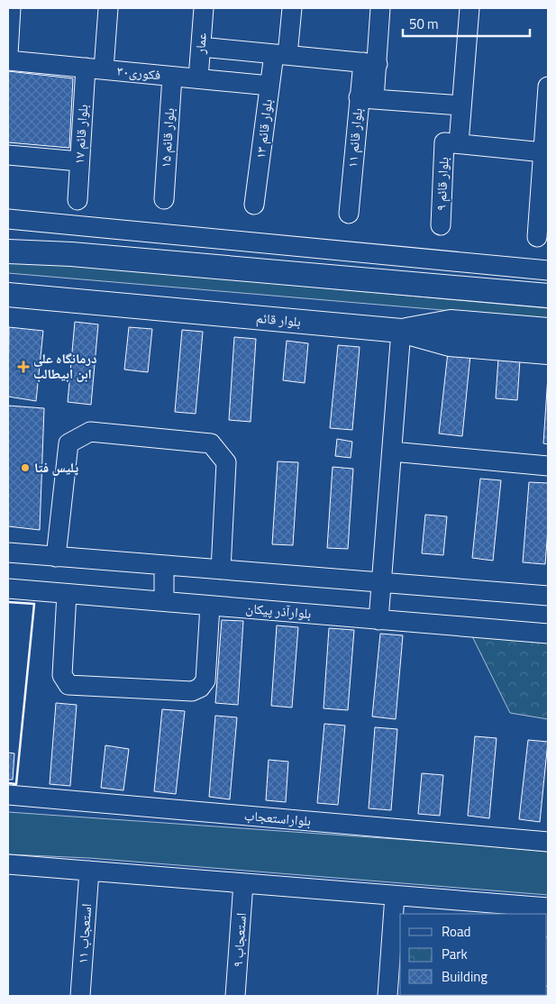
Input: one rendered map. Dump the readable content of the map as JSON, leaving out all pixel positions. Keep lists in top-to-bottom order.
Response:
{
  "streets": {
    "main road": ["بلوار قائم"],
    "street": [
      "عمار",
      "فکوری۳۰",
      "بلوار قائم ۱۳",
      "بلوار قائم ۱۷",
      "بلوار قائم ۱۵",
      "بلوار قائم ۱۱",
      "بلوار قائم ۹",
      "بلوارآذر پیکان",
      "بلواراستعجاب",
      "استعجاب ۱۱",
      "استعجاب ۹"
    ]
  },
  "crossings": [
    ["عمار", "فکوری۳۰"],
    ["فکوری۳۰", "بلوار قائم ۱۳"],
    ["فکوری۳۰", "بلوار قائم ۱۷"],
    ["فکوری۳۰", "بلوار قائم ۱۵"]
  ],
  "places": {
    "health": ["درمانگاه علی ابن ابیطالب"],
    "other": ["پلیس فتا"]
  },
  "legend": ["Road", "Park", "Building"],
  "scale_bar": "50 m"
}
